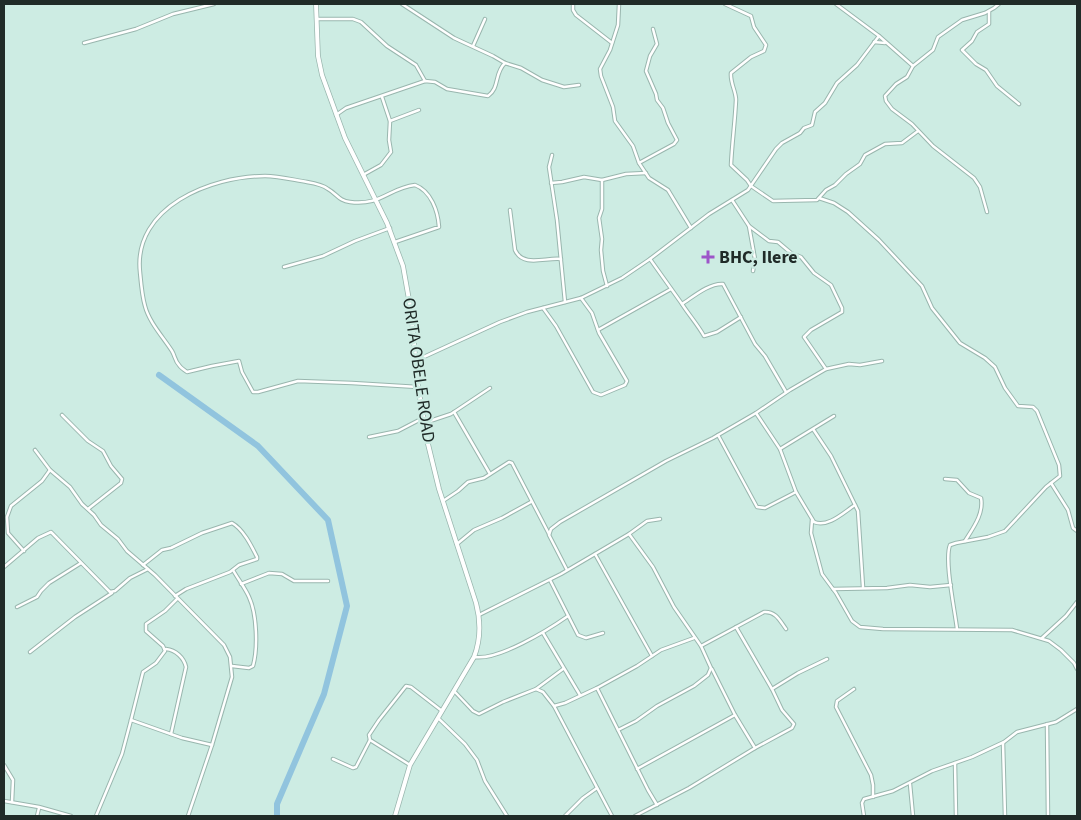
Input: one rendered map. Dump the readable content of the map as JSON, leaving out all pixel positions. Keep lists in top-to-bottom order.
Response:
{
  "streets": {
    "main road": ["ORITA OBELE ROAD"]
  },
  "places": {
    "health": ["BHC, Ilere"]
  }
}
